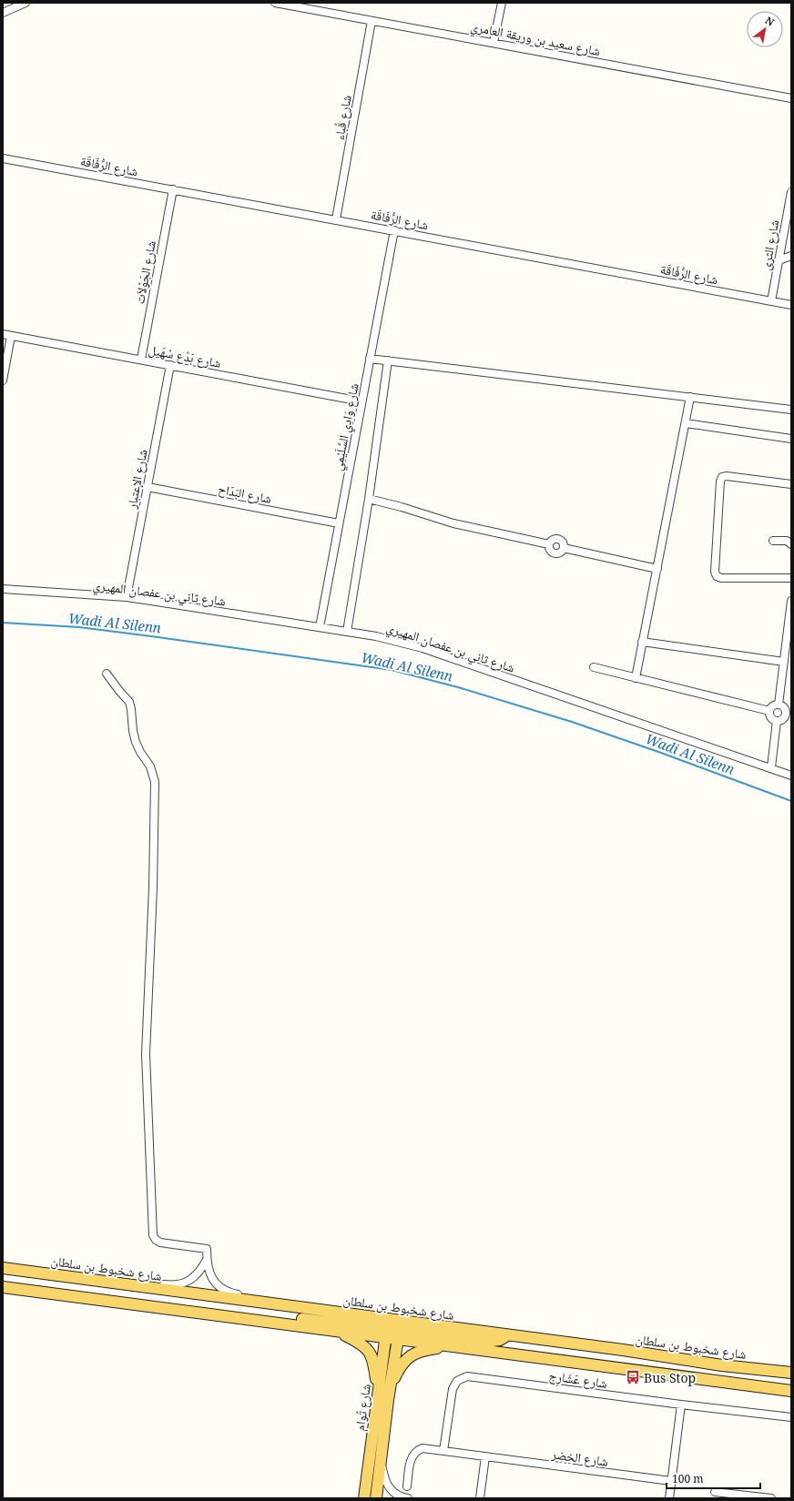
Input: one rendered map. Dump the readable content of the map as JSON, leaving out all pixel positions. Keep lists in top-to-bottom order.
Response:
{
  "streets": {
    "main road": ["شارع شخبوط بن سلطان", "شارع تُوام"],
    "street": [
      "شارع سعيد بن وريقة العامري",
      "شارع قُباء",
      "شارع الرُّفَاقَة",
      "شارع الثرى",
      "شارع الجَوْلاَت",
      "شارع بَدْع سْهَيل",
      "شارع وَادِي السِّلَيْمِي",
      "شارع الإعتبار",
      "شارع البَدَاح",
      "شارع ثاني بن عفصان المهيري",
      "شارع عَشَارِج",
      "شارع الخِضِر"
    ]
  },
  "crossings": [
    ["شارع سعيد بن وريقة العامري", "شارع قُباء"],
    ["شارع قُباء", "شارع الرُّفَاقَة"],
    ["شارع الرُّفَاقَة", "شارع الثرى"],
    ["شارع الرُّفَاقَة", "شارع الجَوْلاَت"],
    ["شارع الرُّفَاقَة", "شارع وَادِي السِّلَيْمِي"],
    ["شارع الجَوْلاَت", "شارع بَدْع سْهَيل"],
    ["شارع بَدْع سْهَيل", "شارع وَادِي السِّلَيْمِي"],
    ["شارع بَدْع سْهَيل", "شارع الإعتبار"],
    ["شارع وَادِي السِّلَيْمِي", "شارع البَدَاح"],
    ["شارع وَادِي السِّلَيْمِي", "شارع ثاني بن عفصان المهيري"],
    ["شارع الإعتبار", "شارع البَدَاح"],
    ["شارع الإعتبار", "شارع ثاني بن عفصان المهيري"],
    ["شارع شخبوط بن سلطان", "شارع تُوام"],
    ["شارع عَشَارِج", "شارع الخِضِر"]
  ],
  "water": ["Wadi Al Silenn"],
  "places": {
    "bus stop": ["Bus Stop"]
  },
  "scale_bar": "100 m",
  "north": "top right"
}
